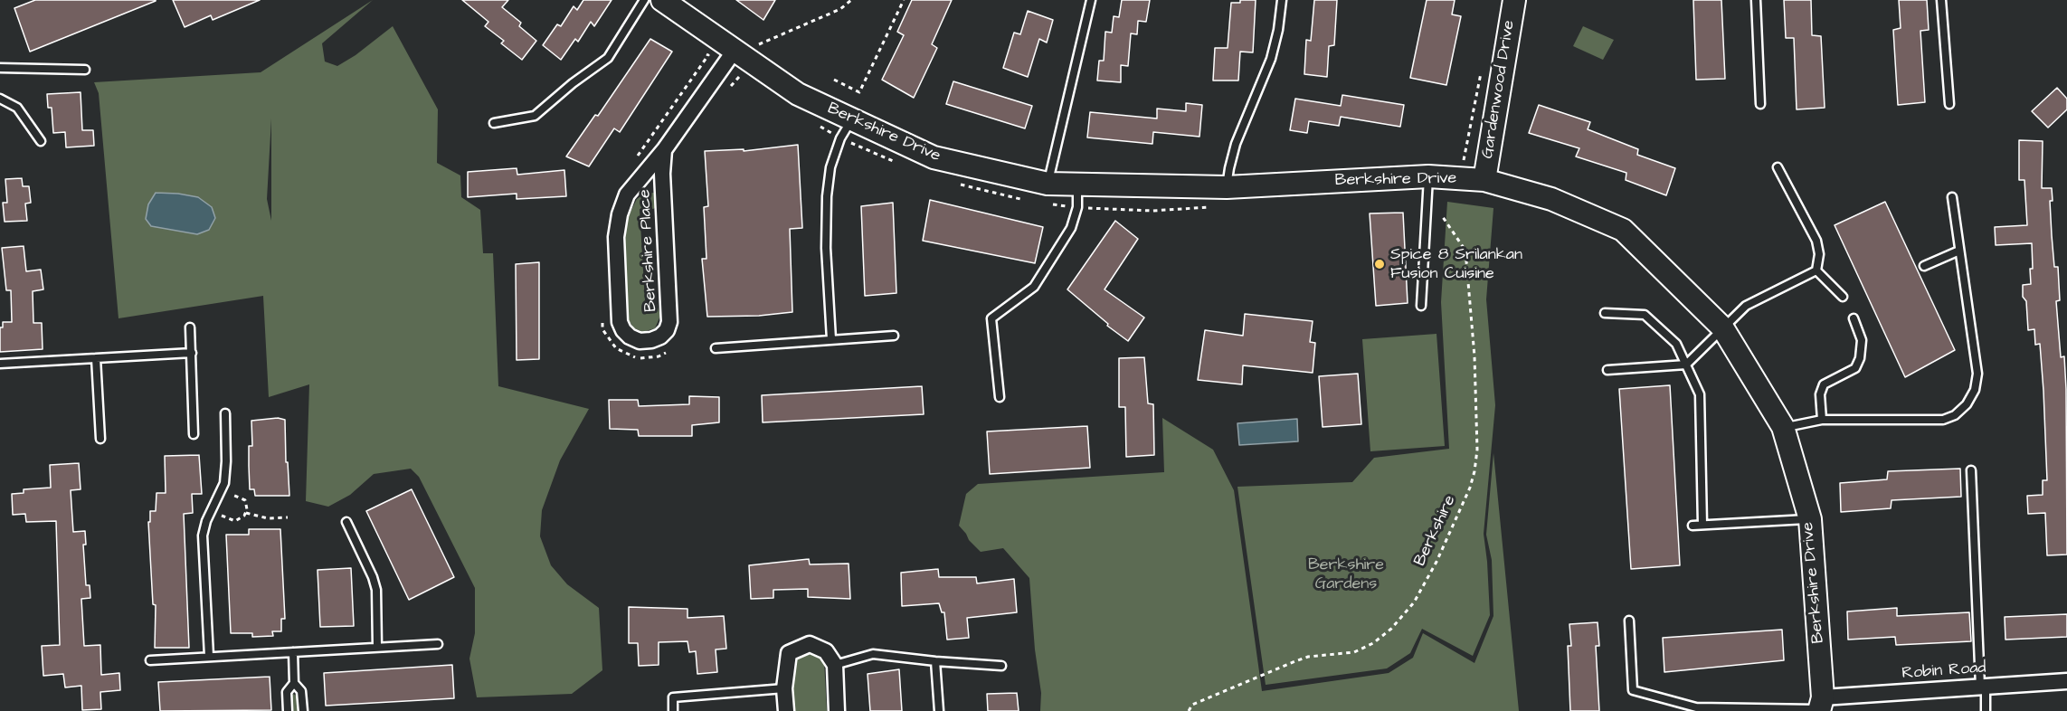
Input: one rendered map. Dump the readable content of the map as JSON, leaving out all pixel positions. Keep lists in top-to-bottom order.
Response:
{
  "streets": {
    "street": [
      "Gardenwood Drive",
      "Berkshire Drive",
      "Berkshire Place",
      "Robin Road"
    ],
    "path": ["Berkshire"]
  },
  "crossings": [
    ["Gardenwood Drive", "Berkshire Drive"],
    ["Berkshire Drive", "Berkshire Place"],
    ["Berkshire Drive", "Robin Road"]
  ],
  "parks": ["Berkshire Gardens"],
  "places": ["Spice 8 Srilankan Fusion Cuisine"]
}
